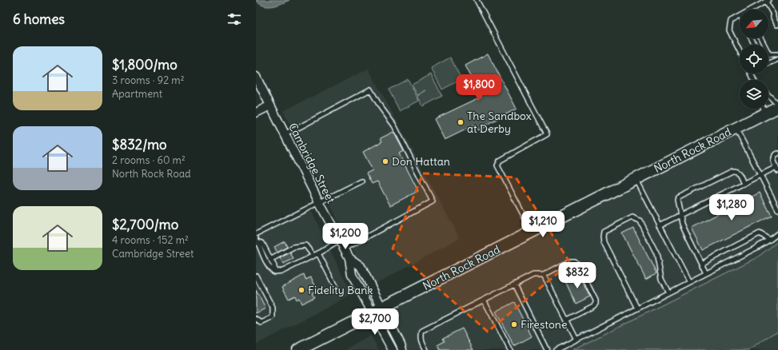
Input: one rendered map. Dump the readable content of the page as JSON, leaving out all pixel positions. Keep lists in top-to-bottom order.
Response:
{
  "streets": {
    "main road": ["North Rock Road"],
    "street": ["Cambridge Street"]
  },
  "crossings": [
    ["North Rock Road", "Cambridge Street"]
  ],
  "places": [
    "The Sandbox at Derby",
    "Don Hattan",
    "Fidelity Bank",
    "Firestone"
  ],
  "north": "bottom left",
  "page": {
    "heading": "6 homes",
    "list": [
      {
        "name": "$1,800/mo",
        "note": "3 rooms · 92 m² · Apartment"
      },
      {
        "name": "$832/mo",
        "note": "2 rooms · 60 m² · North Rock Road"
      },
      {
        "name": "$2,700/mo",
        "note": "4 rooms · 152 m² · Cambridge Street"
      }
    ],
    "price": [
      "$1,800",
      "$1,280",
      "$1,210",
      "$1,200",
      "$832",
      "$2,700"
    ]
  }
}
